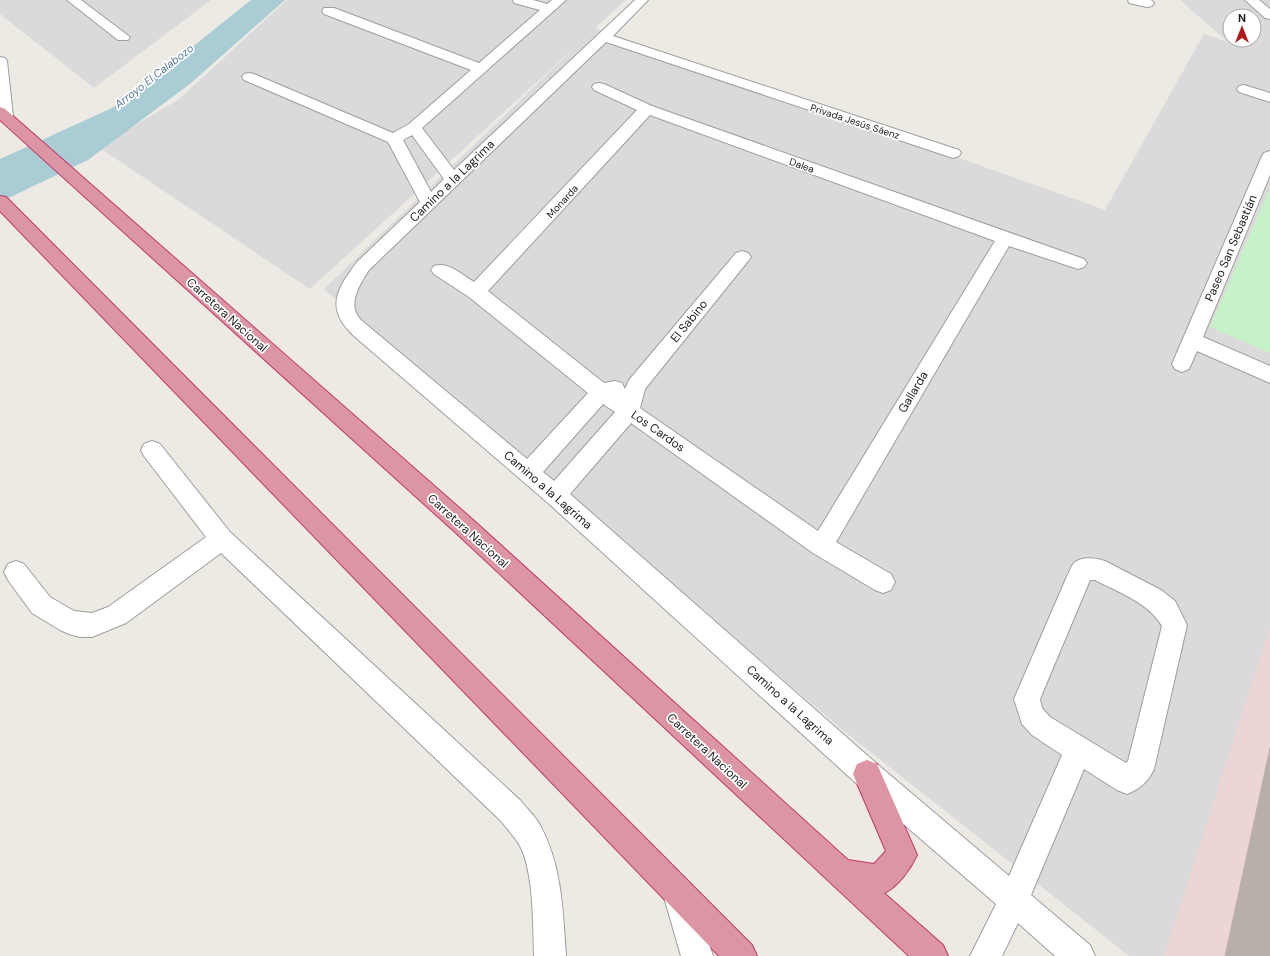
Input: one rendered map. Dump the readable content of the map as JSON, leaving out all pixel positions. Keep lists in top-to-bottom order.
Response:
{
  "streets": {
    "highway": ["Carretera Nacional"],
    "street": [
      "Privada Jesús Sáenz",
      "Dalea",
      "Camino a la Lagrima",
      "Monarda",
      "Paseo San Sebastián",
      "El Sabino",
      "Gallarda",
      "Los Cardos"
    ]
  },
  "crossings": [
    ["Privada Jesús Sáenz", "Camino a la Lagrima"],
    ["Dalea", "Monarda"],
    ["Dalea", "Gallarda"],
    ["Camino a la Lagrima", "El Sabino"],
    ["Monarda", "Los Cardos"],
    ["El Sabino", "Los Cardos"],
    ["Gallarda", "Los Cardos"]
  ],
  "water": ["Arroyo El Calabozo"],
  "north": "top"
}
